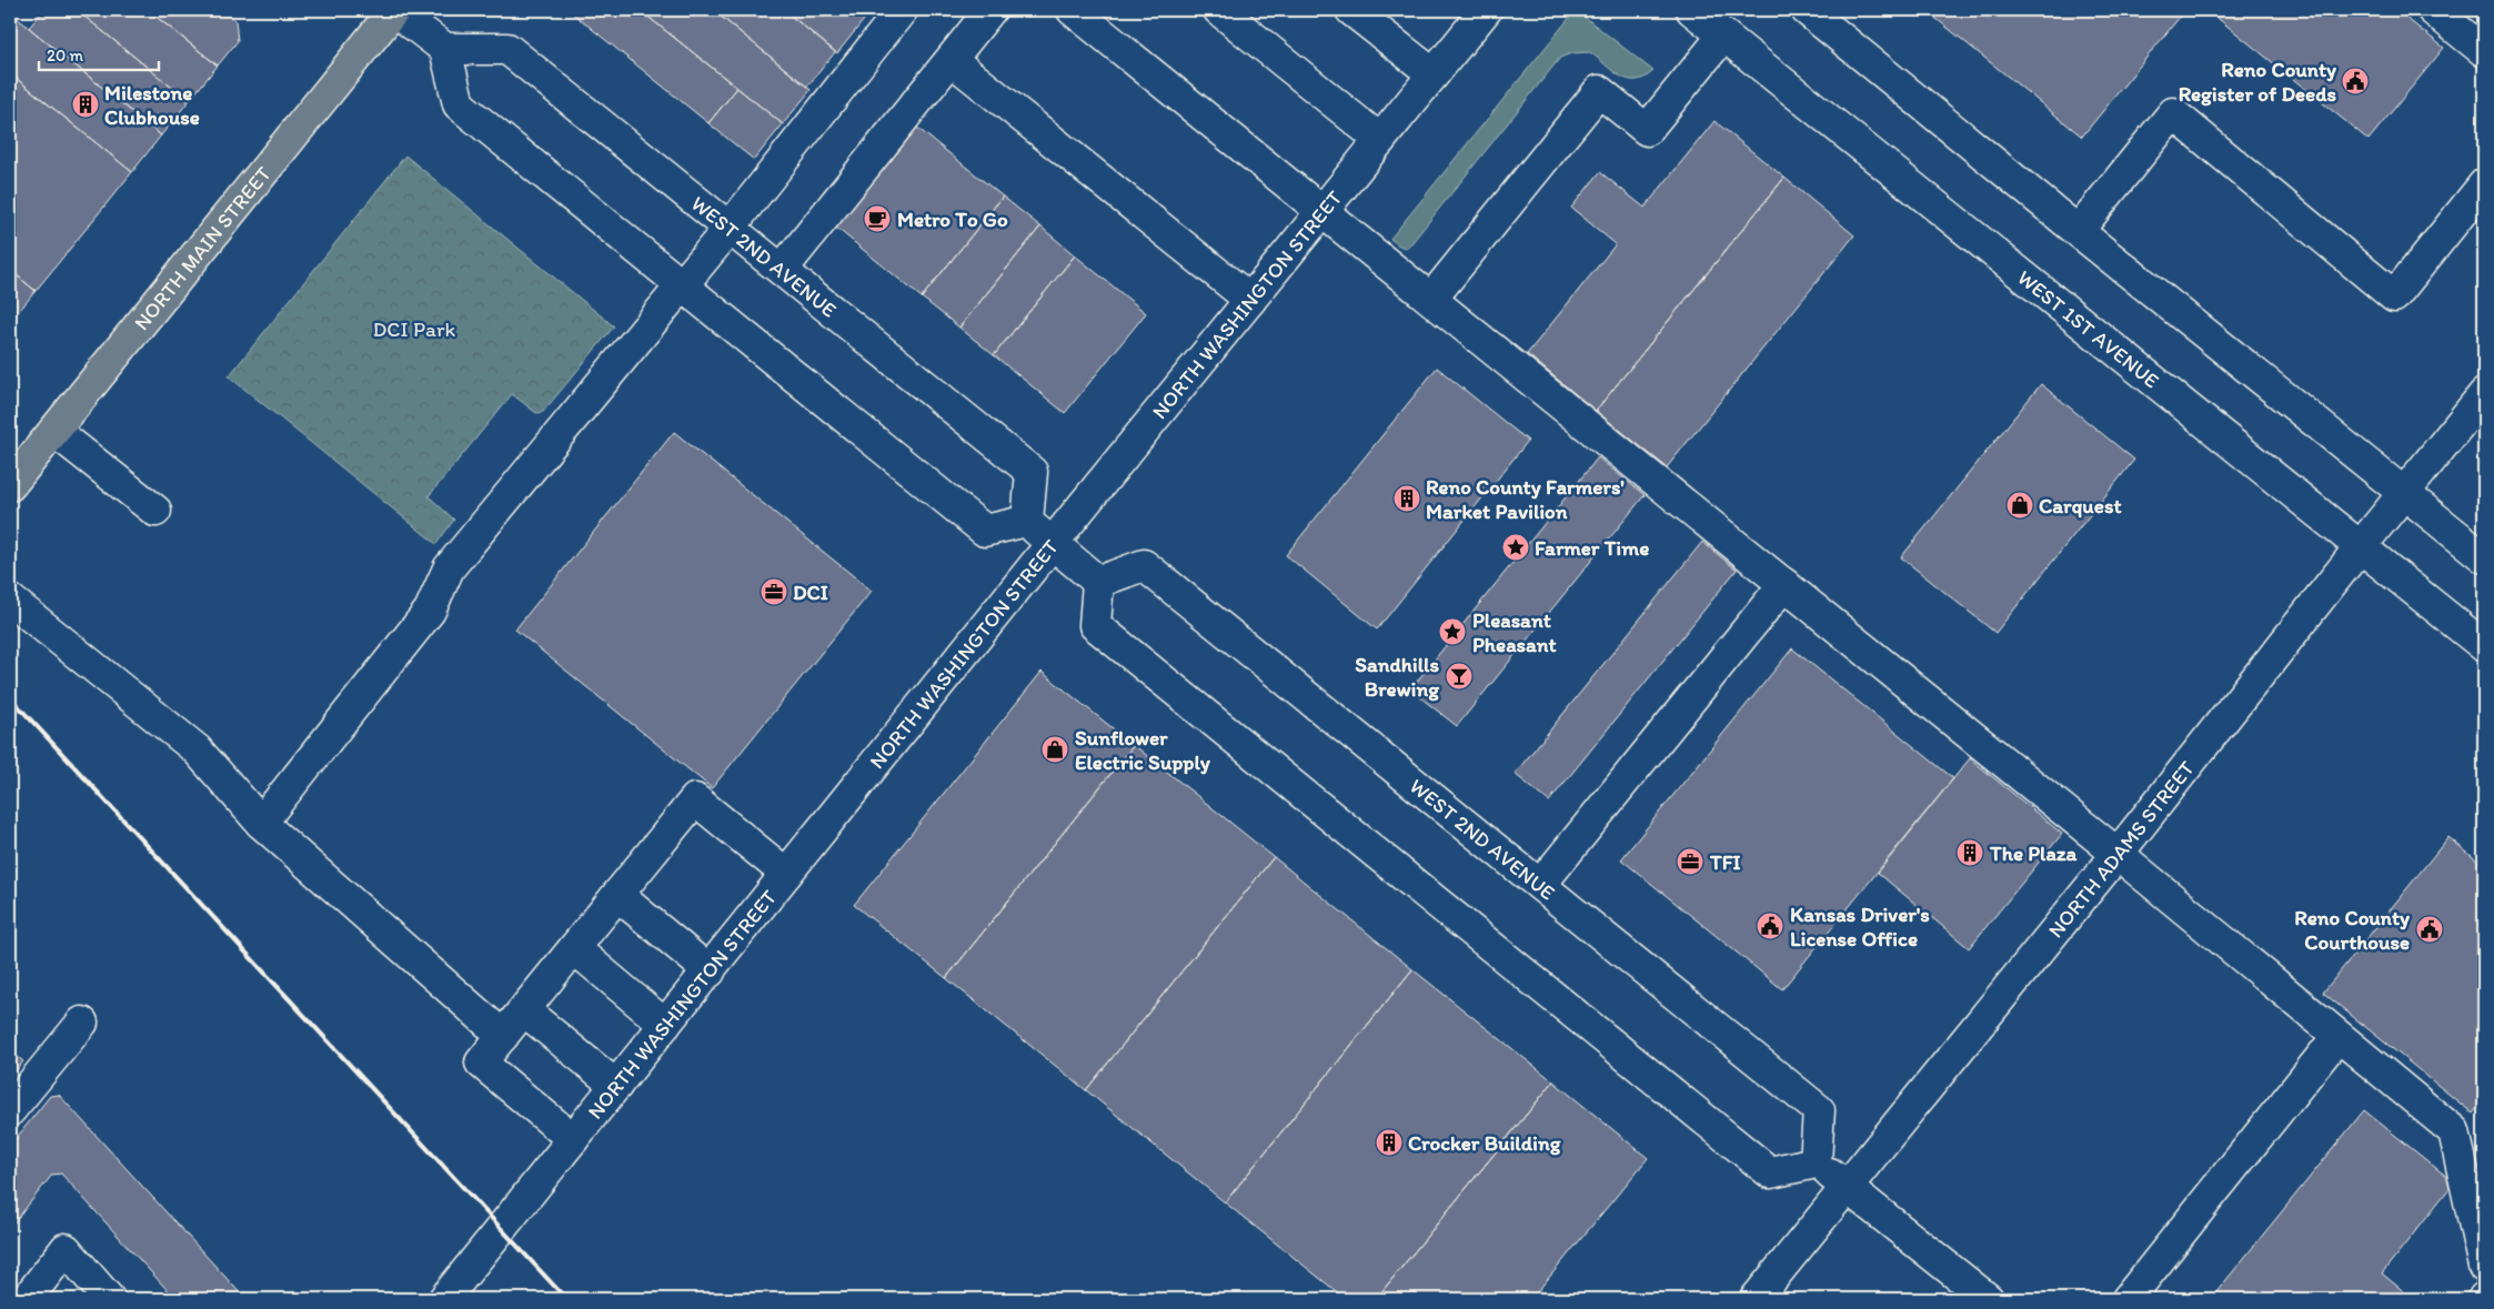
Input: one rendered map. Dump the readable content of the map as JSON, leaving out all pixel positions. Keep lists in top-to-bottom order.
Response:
{
  "streets": {
    "main road": ["NORTH MAIN STREET"],
    "street": [
      "WEST 2ND AVENUE",
      "NORTH WASHINGTON STREET",
      "WEST 1ST AVENUE",
      "NORTH ADAMS STREET"
    ]
  },
  "crossings": [
    ["WEST 1ST AVENUE", "NORTH ADAMS STREET"]
  ],
  "parks": ["DCI Park"],
  "places": {
    "public building": ["Reno County Register of Deeds", "Kansas Driver's License Office", "Reno County Courthouse"],
    "building": [
      "Milestone Clubhouse",
      "Reno County Farmers' Market Pavilion",
      "The Plaza",
      "Crocker Building"
    ],
    "cafe": ["Metro To Go"],
    "shop": ["Carquest", "Sunflower Electric Supply"],
    "place": ["Farmer Time", "Pleasant Pheasant"],
    "office": ["DCI", "TFI"],
    "bar": ["Sandhills Brewing"]
  },
  "scale_bar": "20 m"
}
